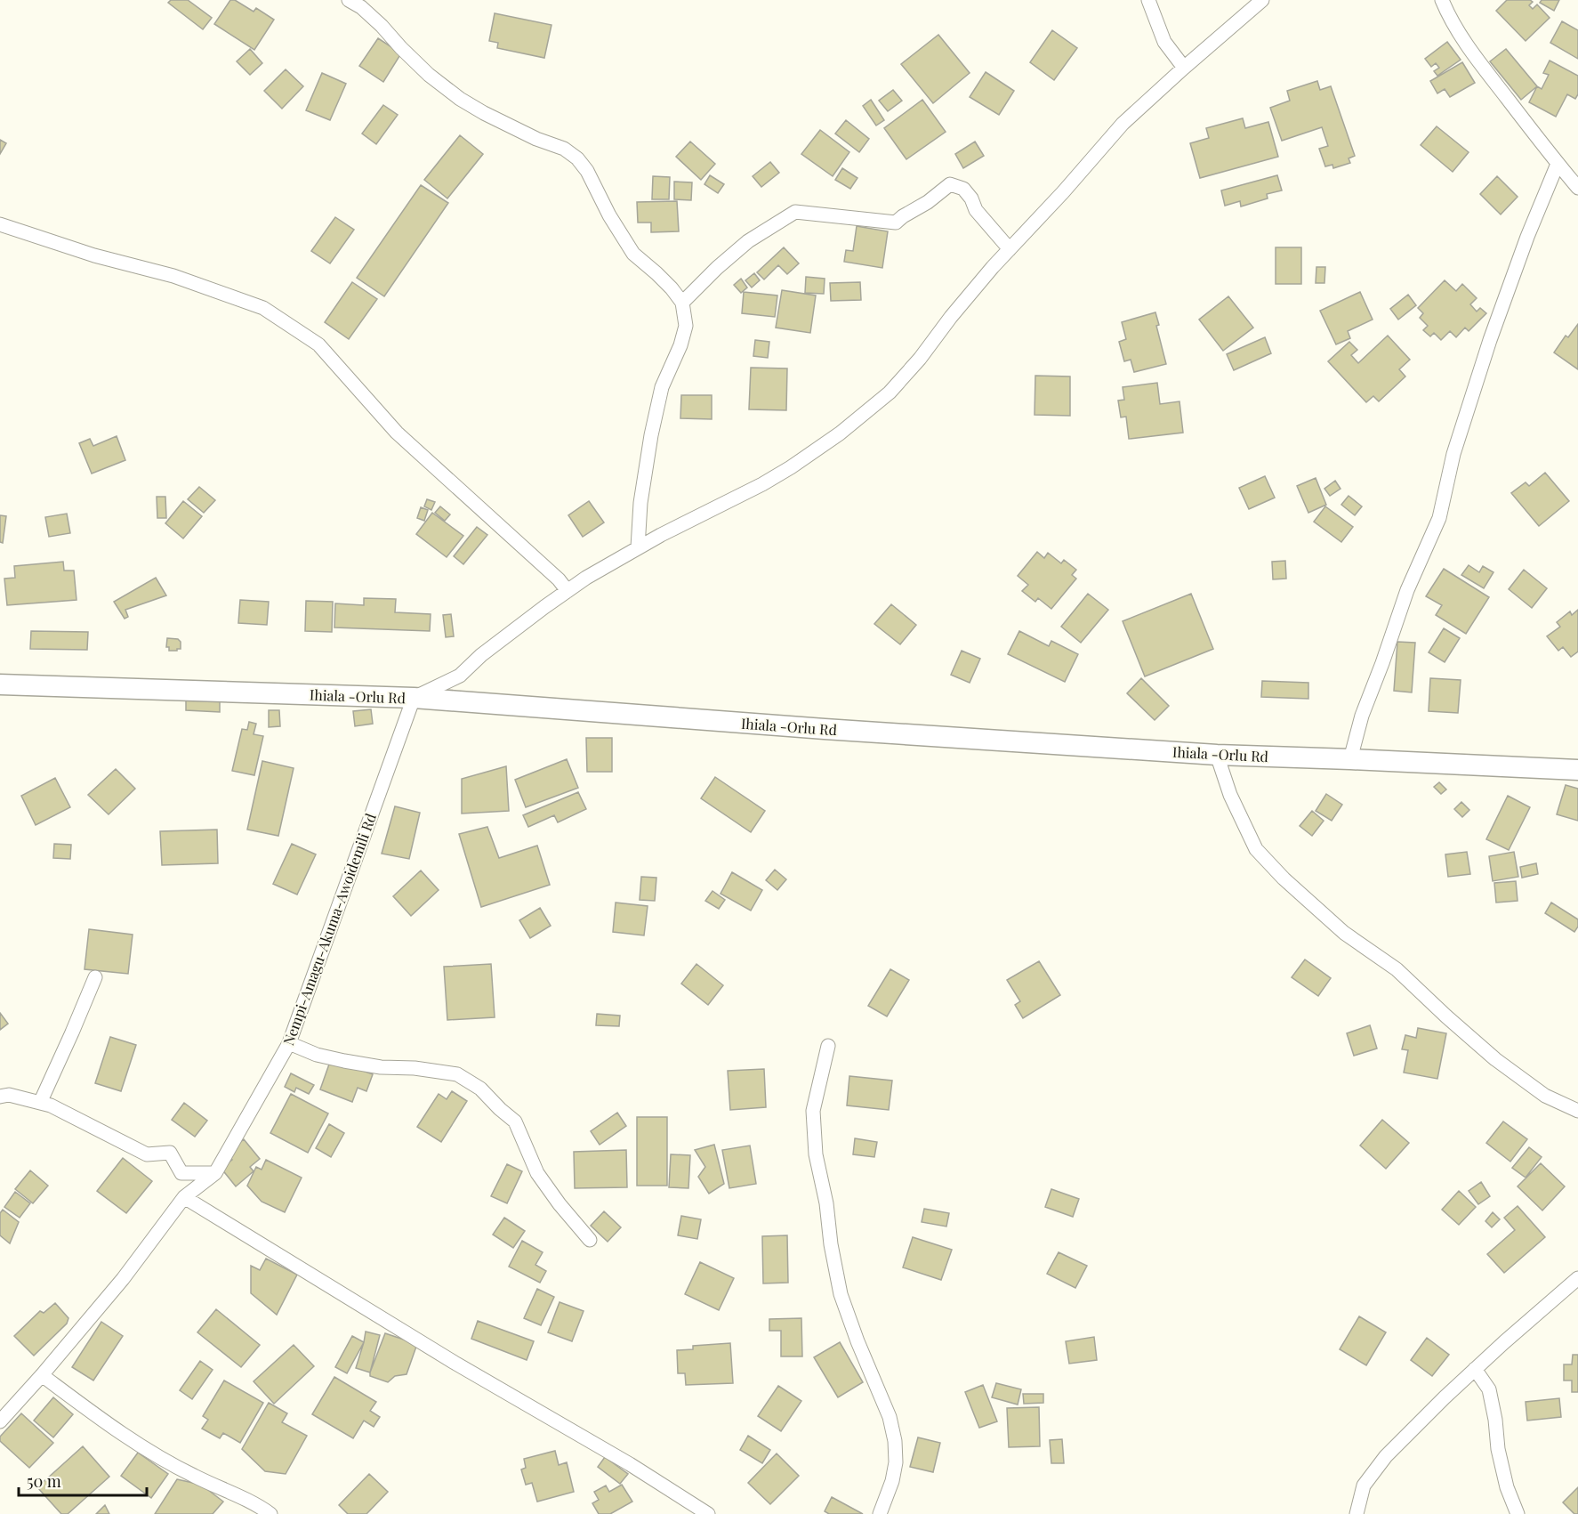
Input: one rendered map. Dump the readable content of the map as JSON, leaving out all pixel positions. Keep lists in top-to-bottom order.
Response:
{
  "streets": {
    "main road": ["Ihiala -Orlu Rd"],
    "street": ["Nempi-Amagu-Akuma-Awoidemili Rd"]
  },
  "crossings": [
    ["Ihiala -Orlu Rd", "Nempi-Amagu-Akuma-Awoidemili Rd"]
  ],
  "scale_bar": "50 m"
}
